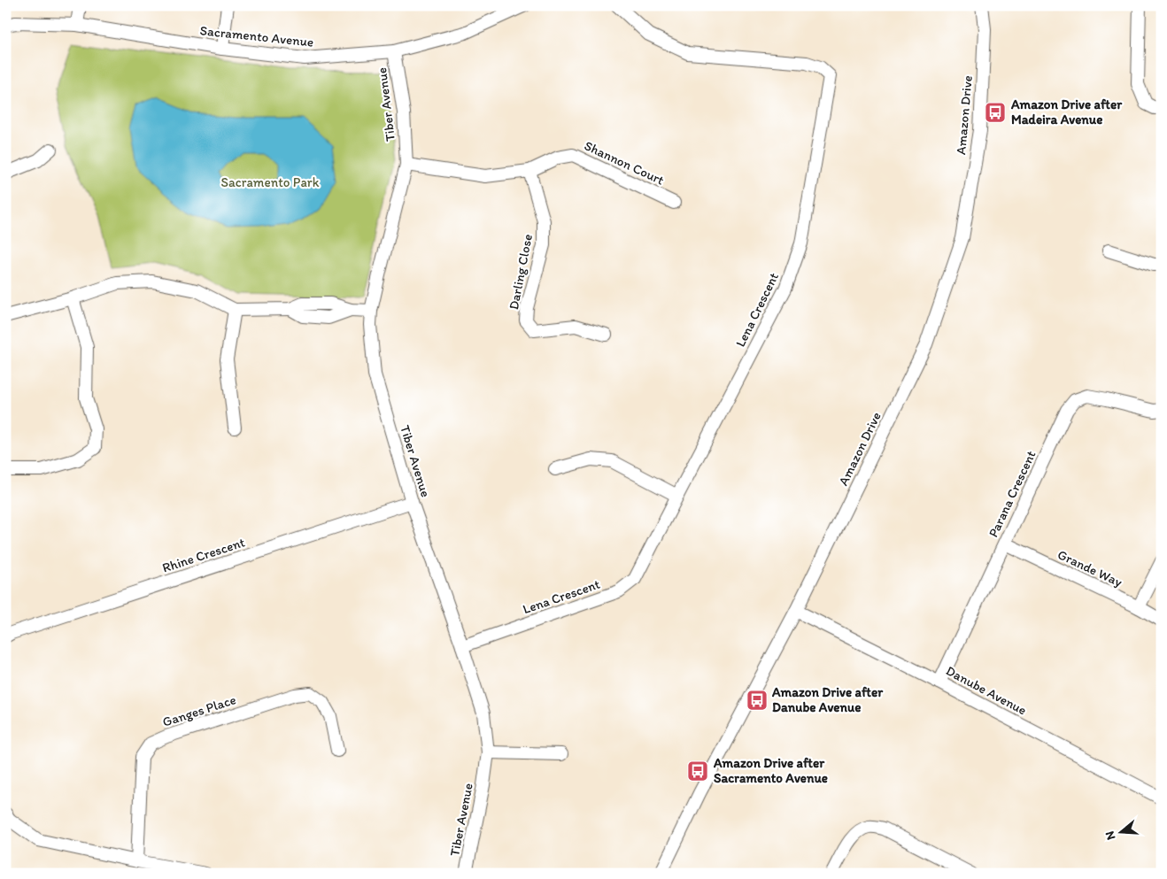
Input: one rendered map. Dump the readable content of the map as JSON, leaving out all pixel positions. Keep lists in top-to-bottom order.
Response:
{
  "streets": {
    "street": [
      "Sacramento Avenue",
      "Tiber Avenue",
      "Amazon Drive",
      "Shannon Court",
      "Darling Close",
      "Lena Crescent",
      "Parana Crescent",
      "Rhine Crescent",
      "Grande Way",
      "Danube Avenue",
      "Ganges Place"
    ]
  },
  "crossings": [
    ["Sacramento Avenue", "Tiber Avenue"],
    ["Tiber Avenue", "Shannon Court"],
    ["Tiber Avenue", "Lena Crescent"],
    ["Tiber Avenue", "Rhine Crescent"],
    ["Amazon Drive", "Danube Avenue"],
    ["Shannon Court", "Darling Close"],
    ["Parana Crescent", "Grande Way"],
    ["Parana Crescent", "Danube Avenue"]
  ],
  "parks": ["Sacramento Park"],
  "places": {
    "bus stop": ["Amazon Drive after Madeira Avenue", "Amazon Drive after Danube Avenue", "Amazon Drive after Sacramento Avenue"]
  },
  "north": "left"
}
